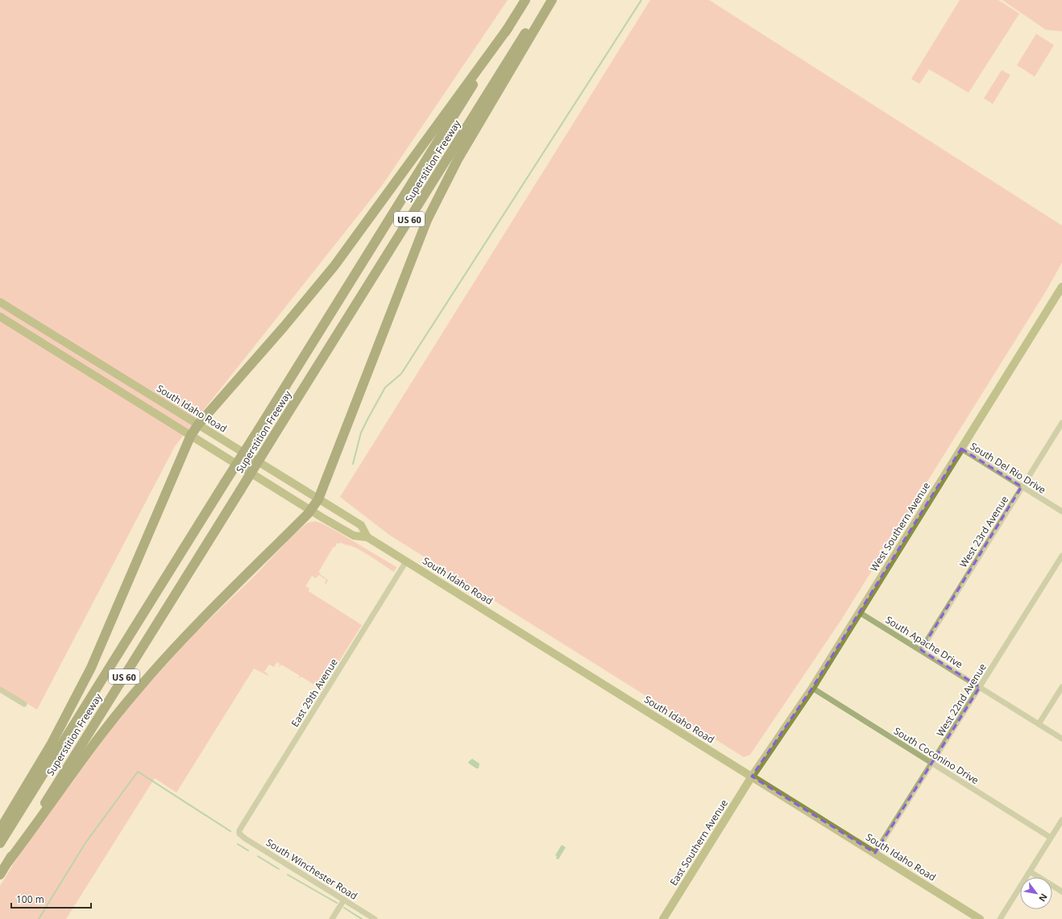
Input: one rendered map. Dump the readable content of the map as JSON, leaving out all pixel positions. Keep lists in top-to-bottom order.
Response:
{
  "streets": {
    "highway": ["Superstition Freeway", "US 60"],
    "main road": ["South Idaho Road", "West Southern Avenue", "East Southern Avenue"],
    "street": [
      "South Del Rio Drive",
      "West 23rd Avenue",
      "South Apache Drive",
      "East 29th Avenue",
      "West 22nd Avenue",
      "South Coconino Drive",
      "South Winchester Road"
    ]
  },
  "crossings": [
    ["South Idaho Road", "West Southern Avenue"],
    ["South Idaho Road", "East 29th Avenue"],
    ["South Idaho Road", "West 22nd Avenue"],
    ["South Idaho Road", "East Southern Avenue"],
    ["South Del Rio Drive", "West Southern Avenue"],
    ["South Del Rio Drive", "West 23rd Avenue"],
    ["West Southern Avenue", "South Apache Drive"],
    ["West Southern Avenue", "South Coconino Drive"],
    ["West Southern Avenue", "East Southern Avenue"],
    ["West 23rd Avenue", "South Apache Drive"],
    ["South Apache Drive", "West 22nd Avenue"],
    ["East 29th Avenue", "South Winchester Road"],
    ["West 22nd Avenue", "South Coconino Drive"]
  ],
  "scale_bar": "100 m",
  "north": "bottom right"
}
